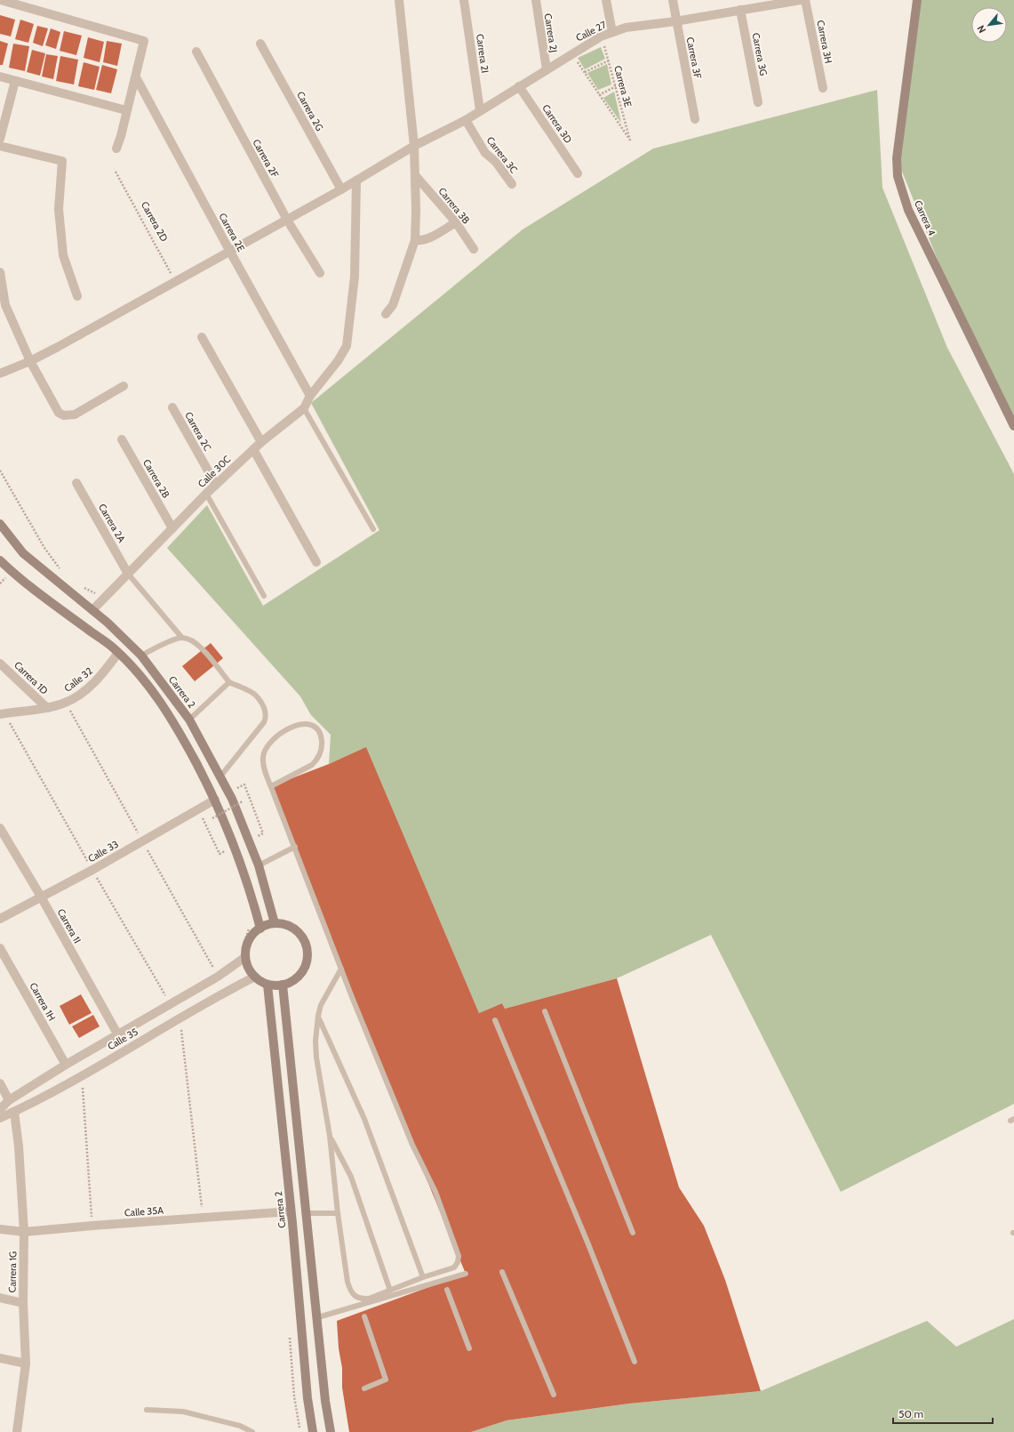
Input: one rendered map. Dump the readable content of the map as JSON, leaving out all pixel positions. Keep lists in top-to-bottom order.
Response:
{
  "streets": {
    "main road": ["Carrera 4", "Carrera 2"],
    "street": [
      "Calle 27",
      "Carrera 2J",
      "Carrera 3H",
      "Carrera 2I",
      "Carrera 3G",
      "Carrera 3F",
      "Carrera 2G",
      "Carrera 3D",
      "Carrera 3C",
      "Carrera 2F",
      "Carrera 3B",
      "Carrera 2E",
      "Carrera 2C",
      "Calle 30C",
      "Carrera 2B",
      "Carrera 2A",
      "Carrera 1D",
      "Calle 32",
      "Calle 33",
      "Carrera 1I",
      "Carrera 1H",
      "Calle 35",
      "Calle 35A",
      "Carrera 1G"
    ],
    "path": ["Carrera 3E", "Carrera 2D"]
  },
  "crossings": [
    ["Calle 27", "Carrera 2J"],
    ["Calle 27", "Carrera 2I"],
    ["Calle 27", "Carrera 3G"],
    ["Calle 27", "Carrera 3F"],
    ["Calle 27", "Carrera 3E"],
    ["Calle 27", "Carrera 2G"],
    ["Calle 27", "Carrera 3D"],
    ["Calle 27", "Carrera 3C"],
    ["Calle 27", "Carrera 2F"],
    ["Calle 27", "Carrera 2D"],
    ["Calle 27", "Carrera 2E"],
    ["Calle 27", "Calle 30C"],
    ["Carrera 2E", "Calle 30C"],
    ["Carrera 2C", "Calle 30C"],
    ["Calle 30C", "Carrera 2B"],
    ["Calle 30C", "Carrera 2A"],
    ["Calle 30C", "Carrera 2"],
    ["Carrera 1D", "Calle 32"],
    ["Carrera 2", "Calle 35"],
    ["Carrera 2", "Calle 35A"],
    ["Calle 33", "Carrera 1I"],
    ["Carrera 1I", "Calle 35"],
    ["Carrera 1H", "Calle 35"],
    ["Calle 35", "Carrera 1G"],
    ["Calle 35A", "Carrera 1G"]
  ],
  "scale_bar": "50 m",
  "north": "bottom left"
}
